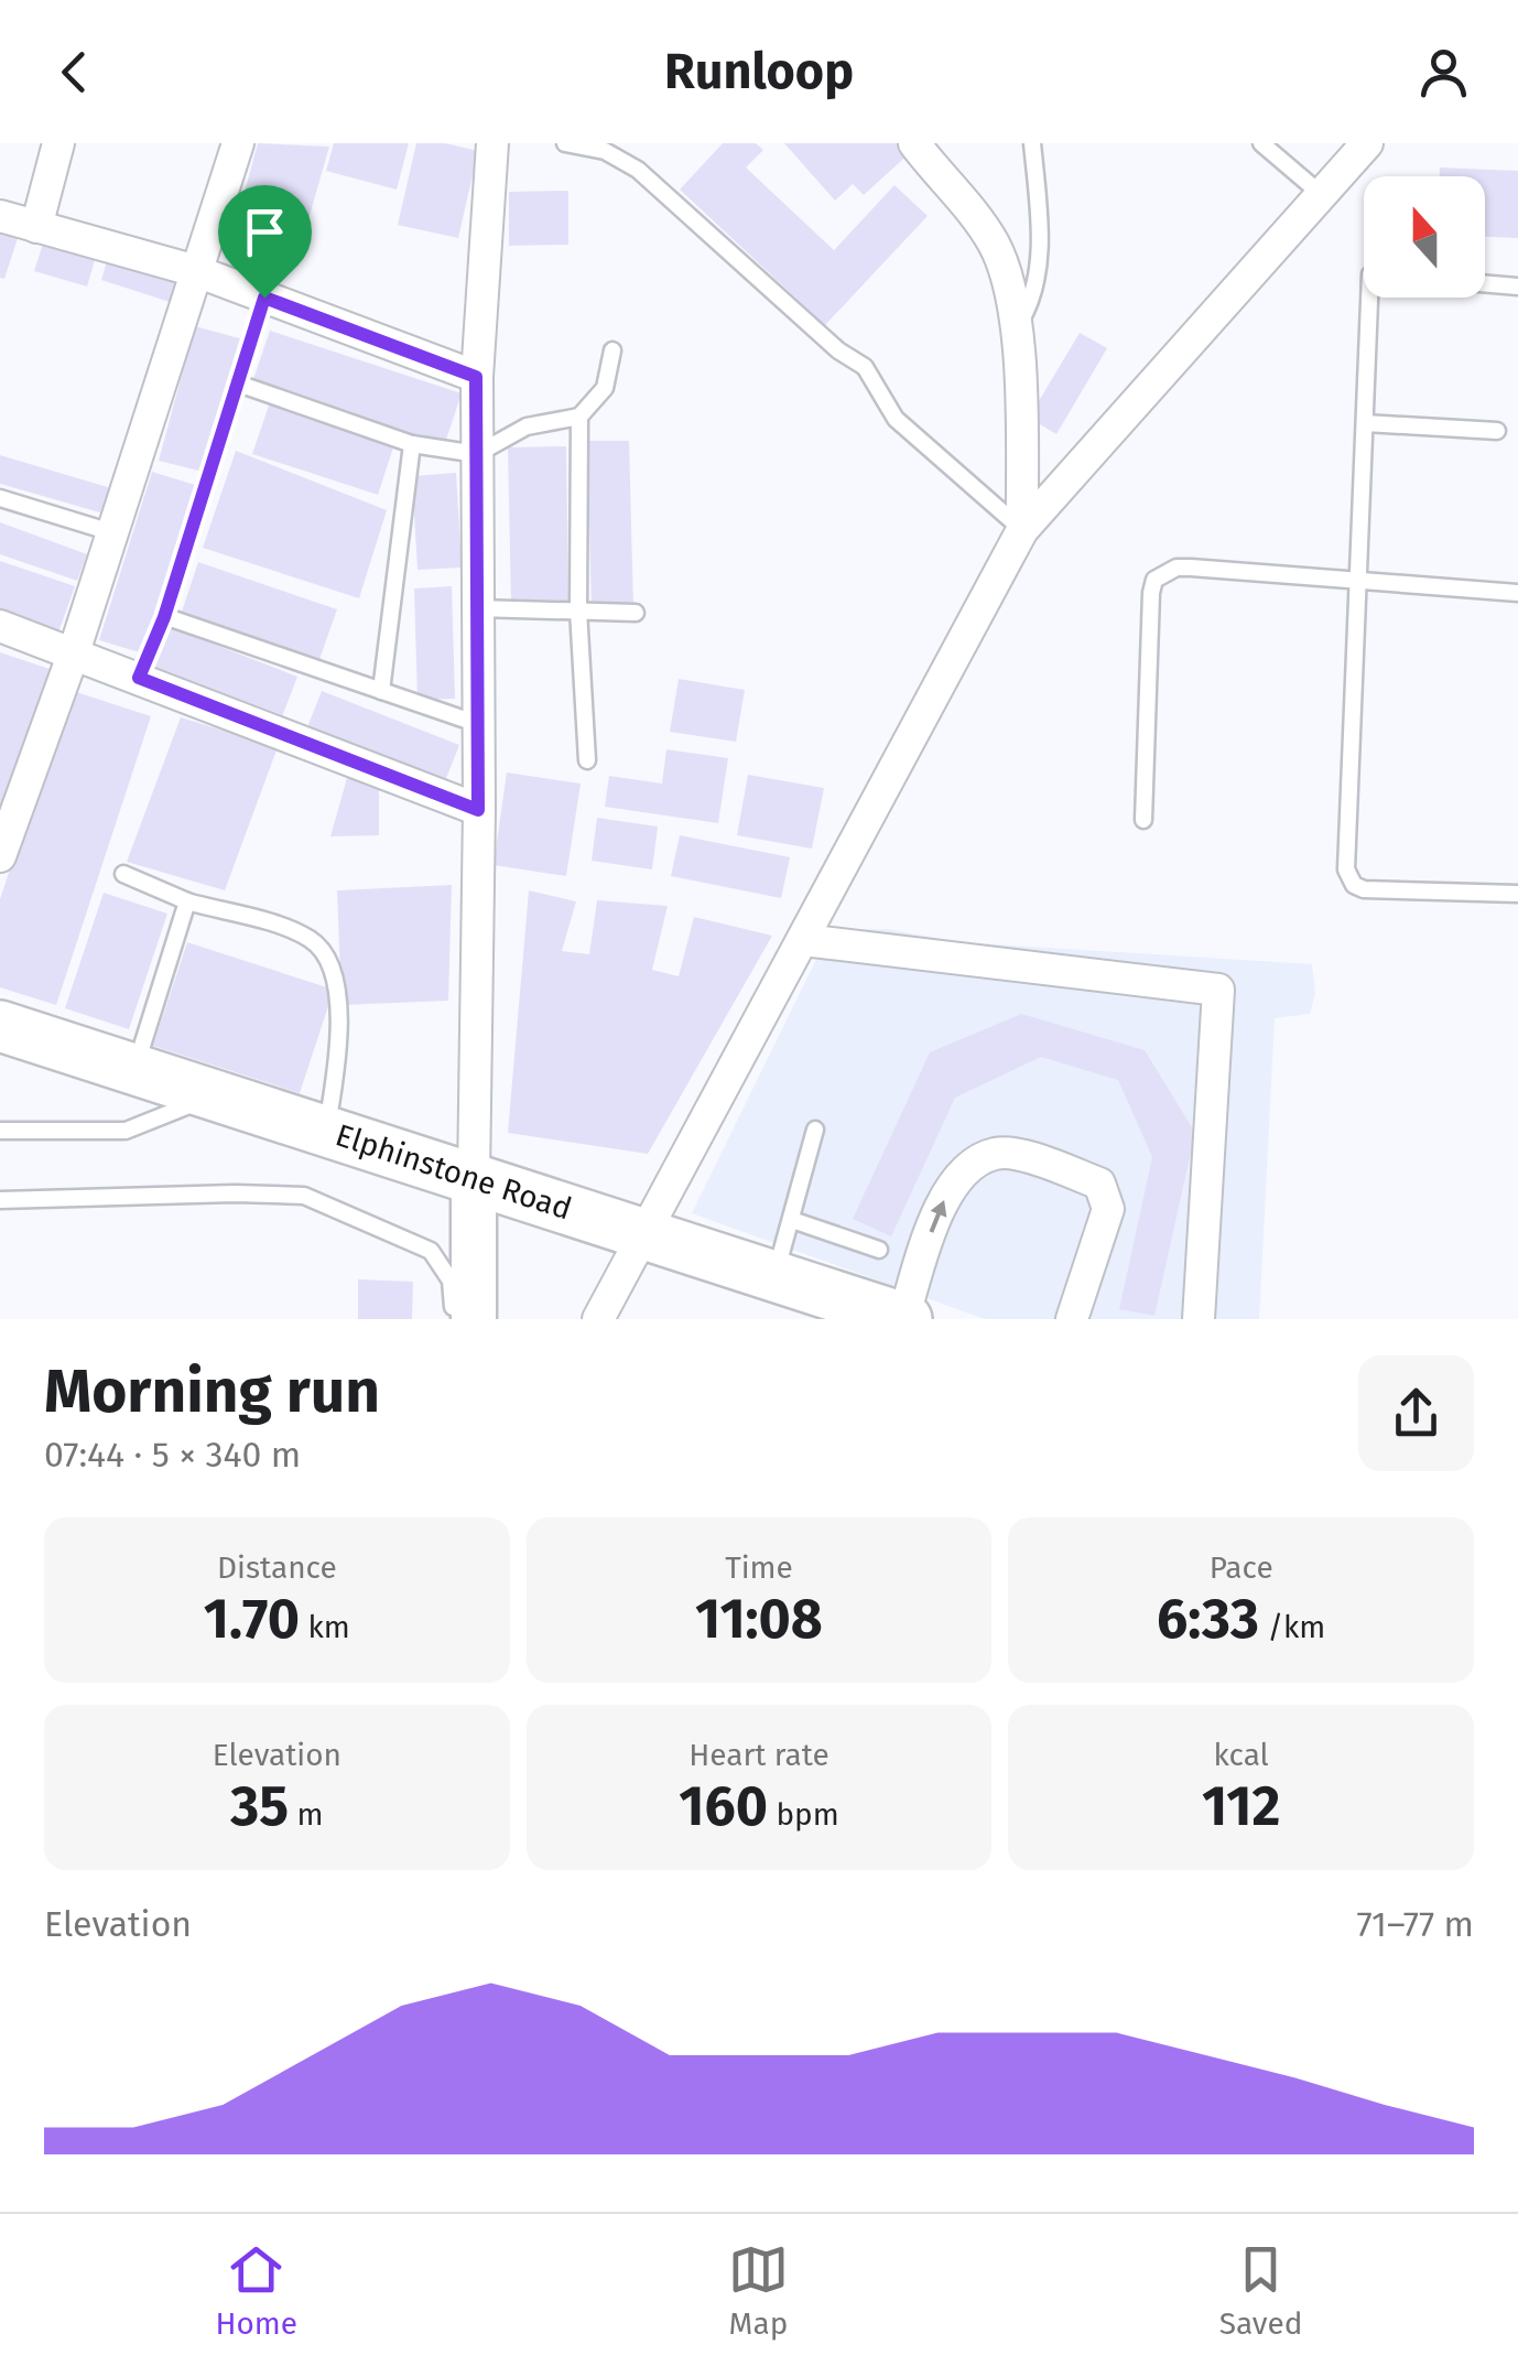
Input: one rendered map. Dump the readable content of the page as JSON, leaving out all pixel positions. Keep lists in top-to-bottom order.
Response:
{
  "streets": {
    "main road": ["Elphinstone Road"]
  },
  "north": "top",
  "page": {
    "header": "Runloop",
    "heading": ["Morning run", "07:44 · 5 × 340 m"],
    "stats": [
      ["Distance", "1.70 km"],
      ["Time", "11:08"],
      ["Pace", "6:33 /km"],
      ["Elevation", "35 m"],
      ["Heart rate", "160 bpm"],
      ["kcal", "112"]
    ],
    "chart": ["Elevation", "71–77 m"],
    "tabs": ["Home", "Map", "Saved"]
  }
}
